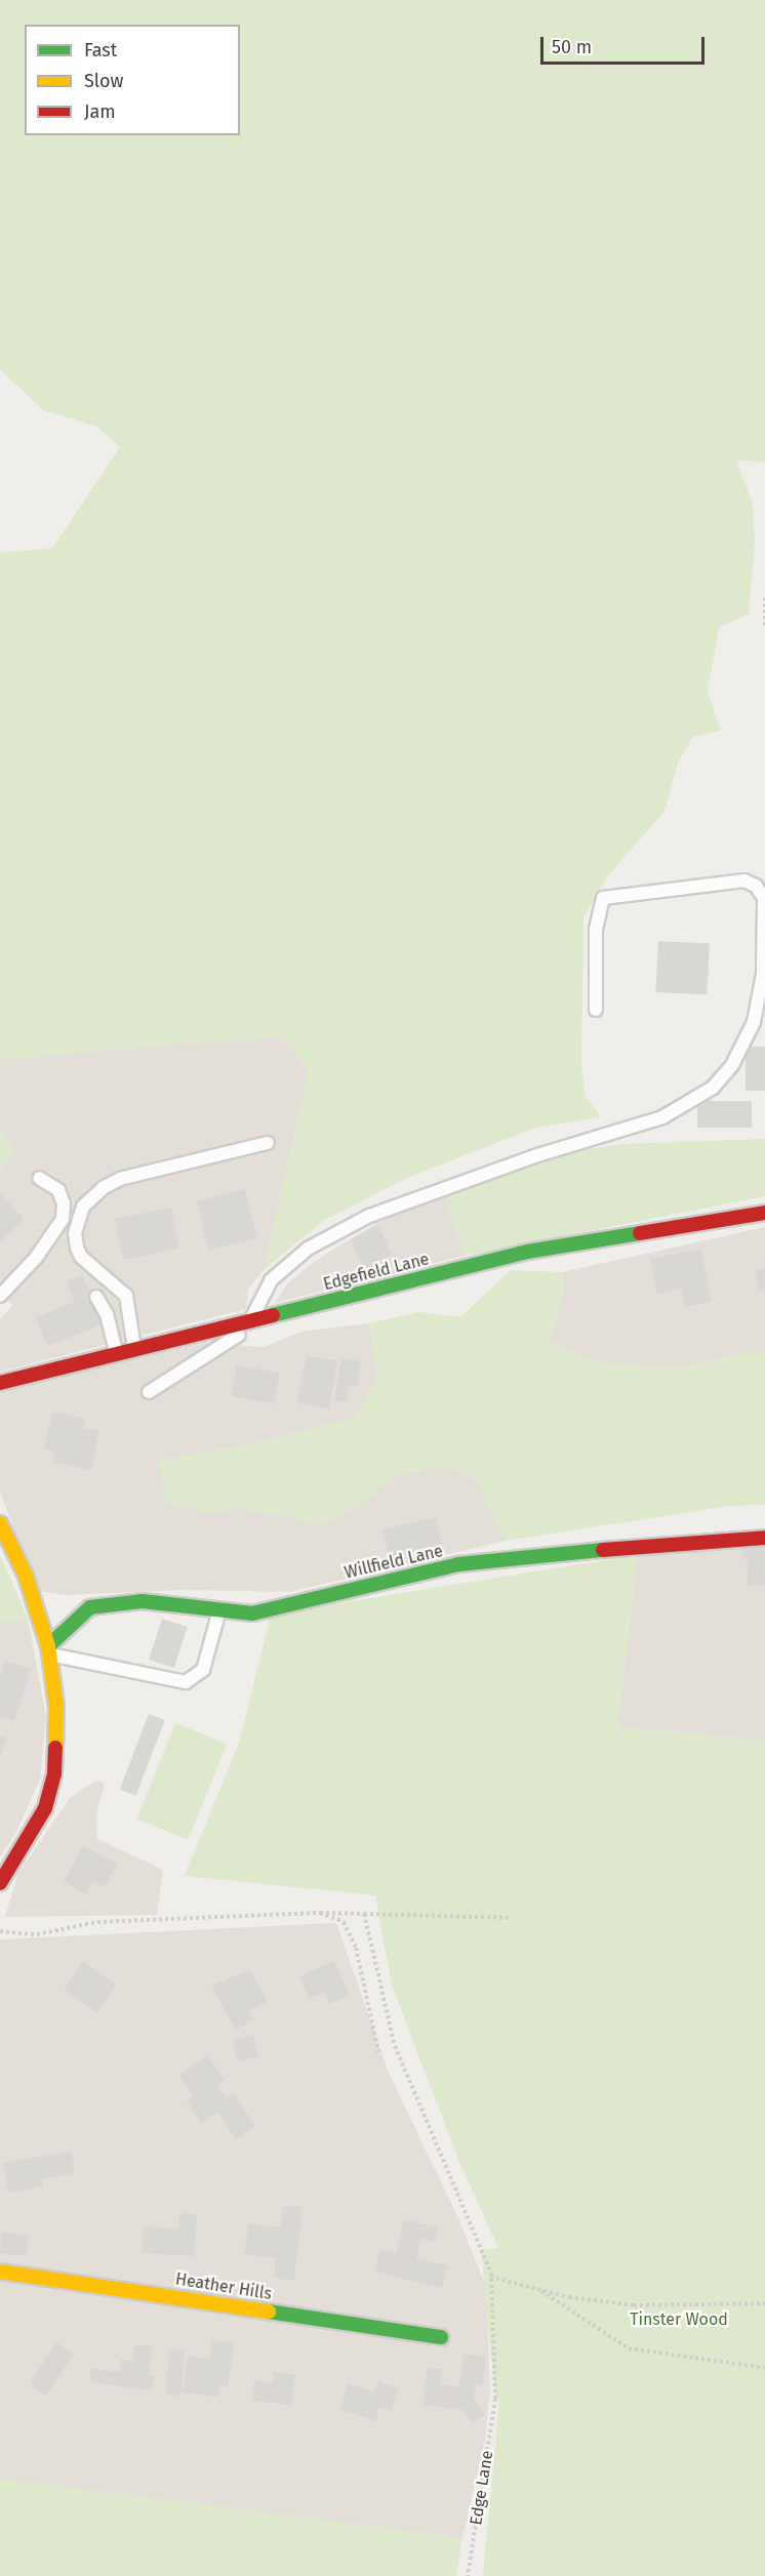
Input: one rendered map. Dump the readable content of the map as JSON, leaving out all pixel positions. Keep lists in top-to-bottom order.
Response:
{
  "streets": {
    "street": ["Edgefield Lane", "Willfield Lane", "Heather Hills"],
    "path": ["Edge Lane"]
  },
  "parks": ["Tinster Wood"],
  "legend": ["Fast", "Slow", "Jam"],
  "scale_bar": "50 m"
}
